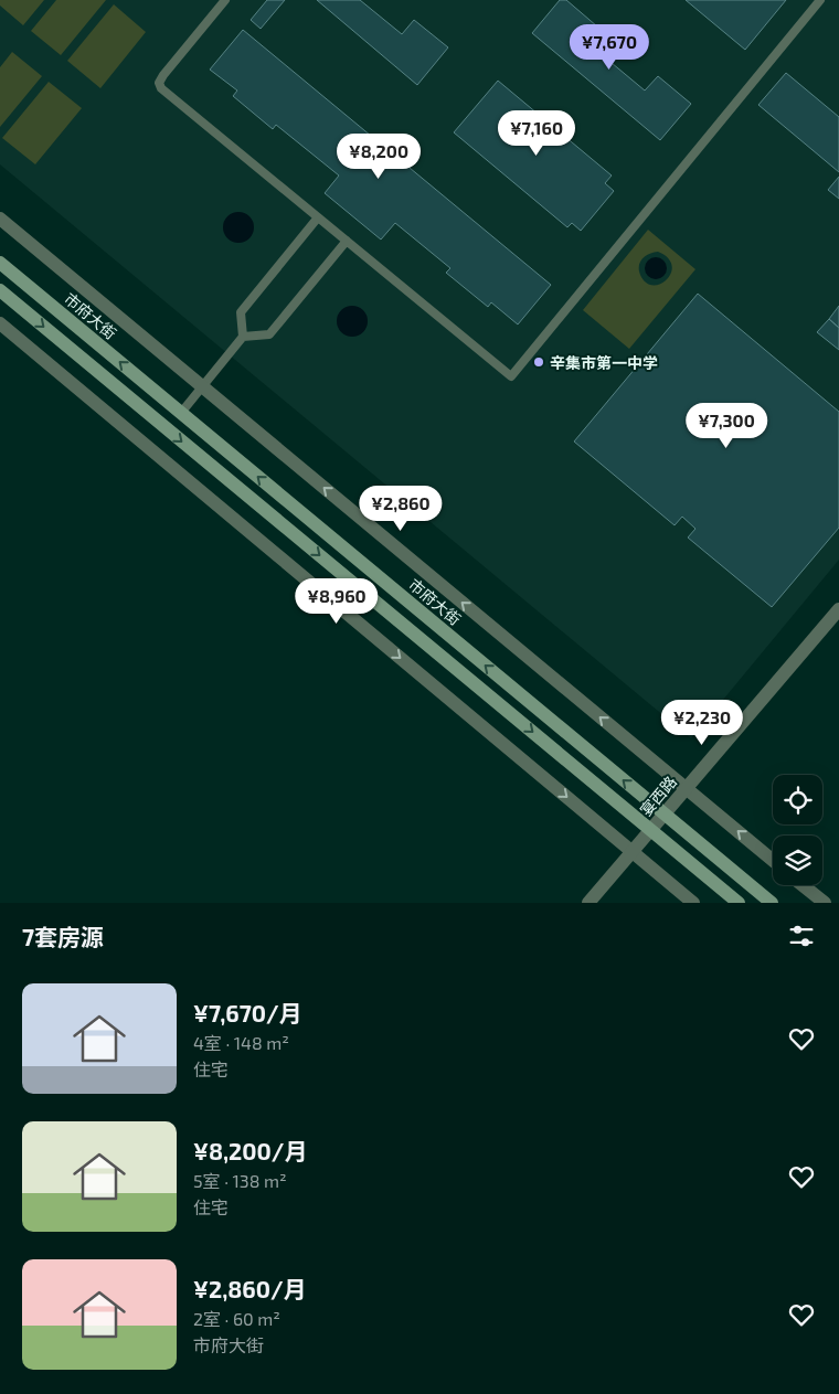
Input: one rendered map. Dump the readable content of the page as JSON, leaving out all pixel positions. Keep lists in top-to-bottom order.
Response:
{
  "streets": {
    "main road": ["市府大街"],
    "street": ["宴西路"]
  },
  "crossings": [
    ["市府大街", "宴西路"]
  ],
  "places": ["辛集市第一中学"],
  "page": {
    "price": [
      "¥7,670",
      "¥7,160",
      "¥8,200",
      "¥7,300",
      "¥2,860",
      "¥8,960",
      "¥2,230"
    ],
    "heading": "7套房源",
    "list": [
      {
        "name": "¥7,670/月",
        "note": "4室 · 148 m² · 住宅"
      },
      {
        "name": "¥8,200/月",
        "note": "5室 · 138 m² · 住宅"
      },
      {
        "name": "¥2,860/月",
        "note": "2室 · 60 m² · 市府大街"
      }
    ]
  }
}
